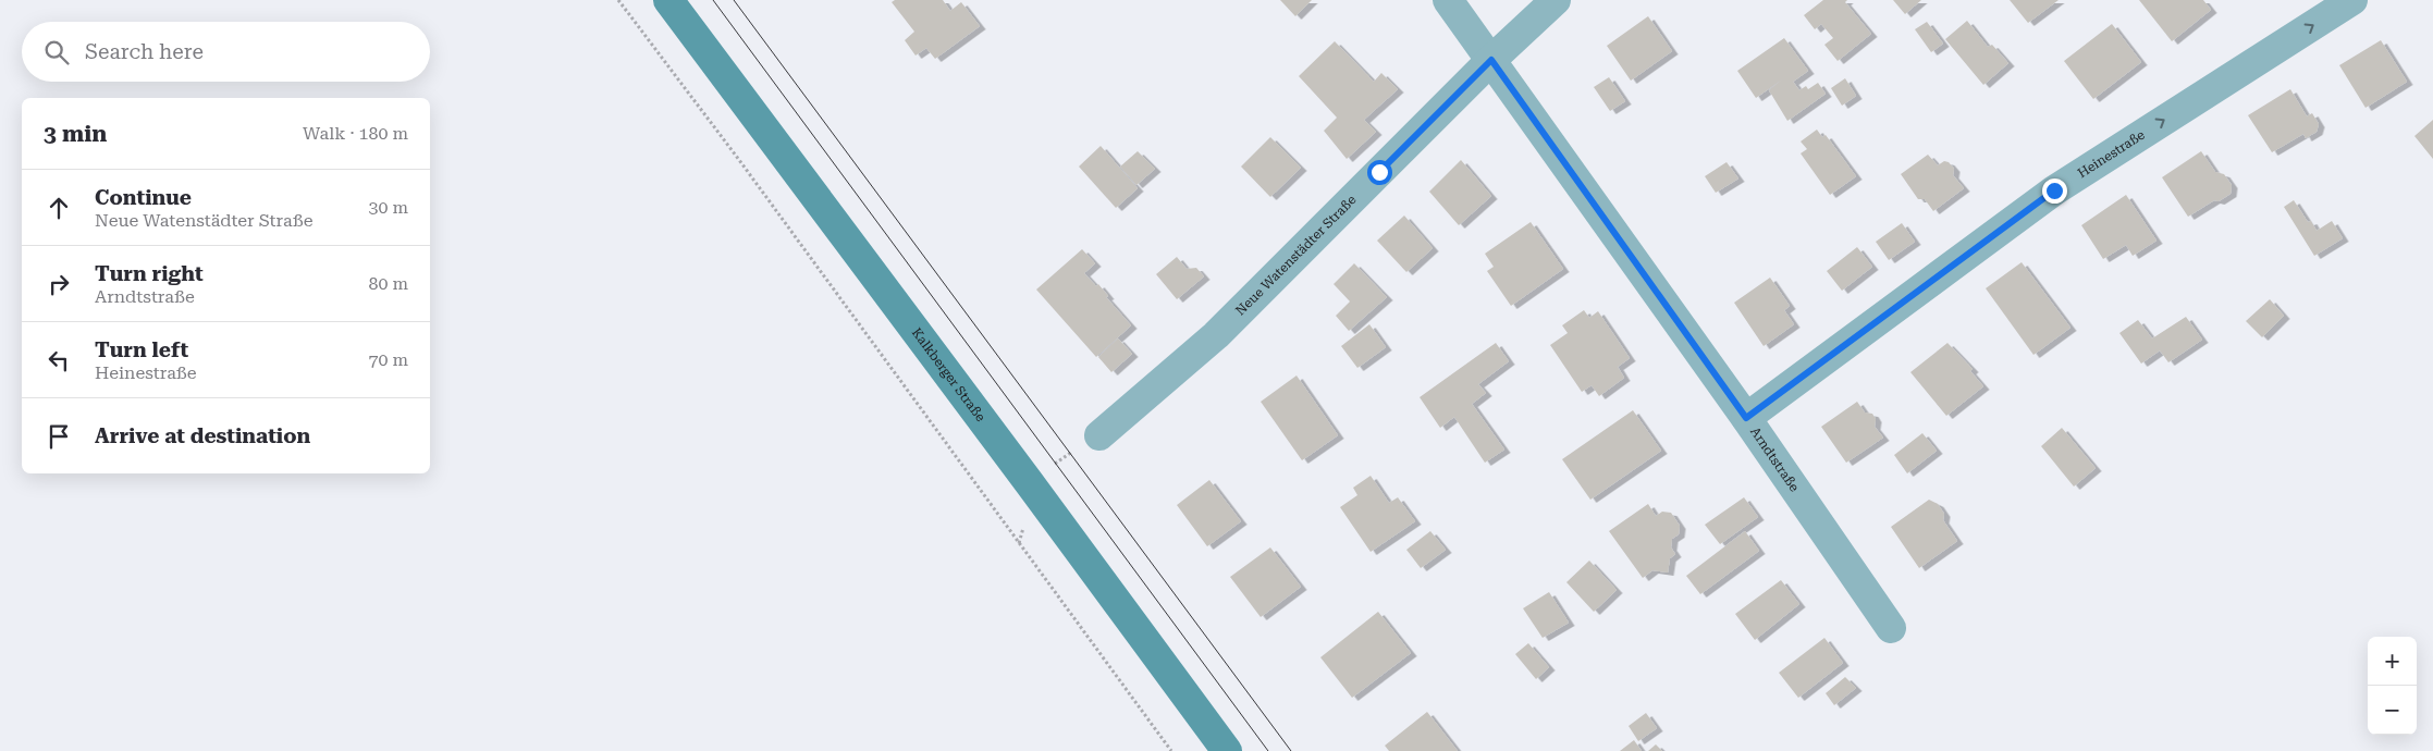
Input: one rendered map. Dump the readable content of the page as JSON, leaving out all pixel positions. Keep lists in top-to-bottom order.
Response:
{
  "streets": {
    "main road": ["Kalkberger Straße"],
    "street": ["Heinestraße", "Neue Watenstädter Straße", "Arndtstraße"]
  },
  "crossings": [
    ["Heinestraße", "Arndtstraße"],
    ["Neue Watenstädter Straße", "Arndtstraße"]
  ],
  "one_way": ["Heinestraße"],
  "page": {
    "search": "Search here",
    "heading": ["3 min", "Walk · 180 m"],
    "list": [
      ["Continue", "Neue Watenstädter Straße", "30 m"],
      ["Turn right", "Arndtstraße", "80 m"],
      ["Turn left", "Heinestraße", "70 m"],
      "Arrive at destination"
    ],
    "map_buttons": ["+", "−"]
  }
}
